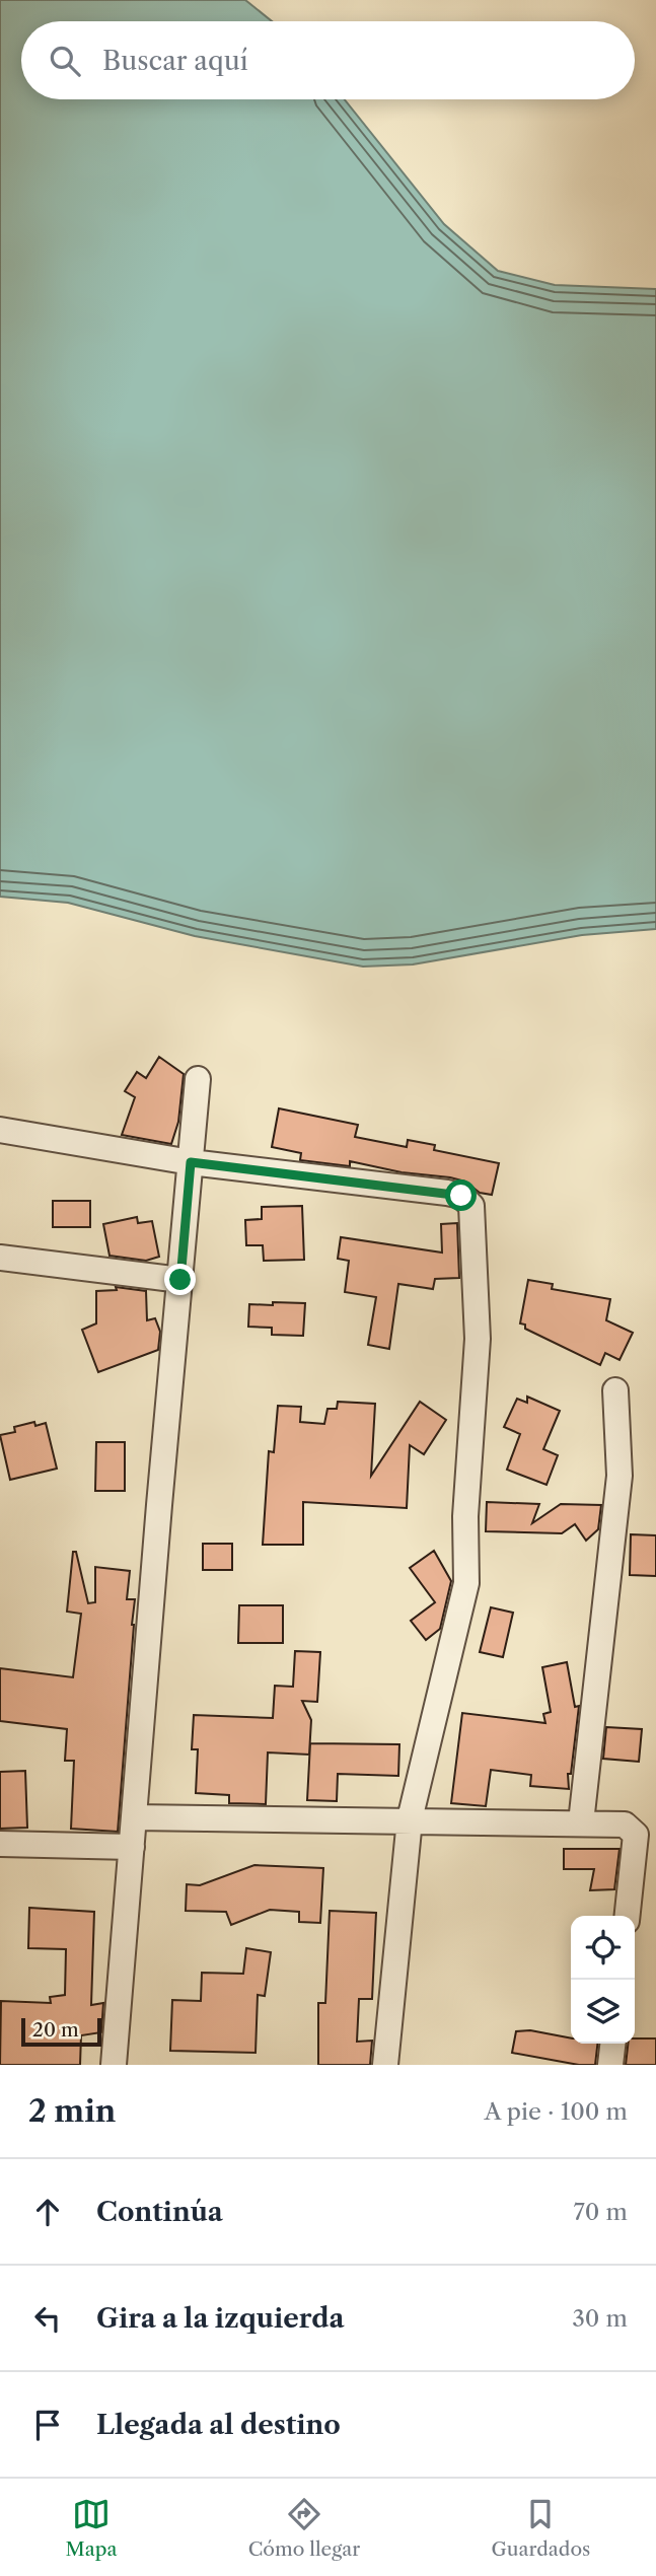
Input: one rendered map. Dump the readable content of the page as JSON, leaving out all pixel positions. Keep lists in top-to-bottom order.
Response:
{
  "scale_bar": "20 m",
  "page": {
    "search": "Buscar aquí",
    "scale": "20 m",
    "heading": ["2 min", "A pie · 100 m"],
    "list": [
      ["Continúa", "70 m"],
      ["Gira a la izquierda", "30 m"],
      "Llegada al destino"
    ],
    "nav": ["Mapa", "Cómo llegar", "Guardados"]
  }
}
